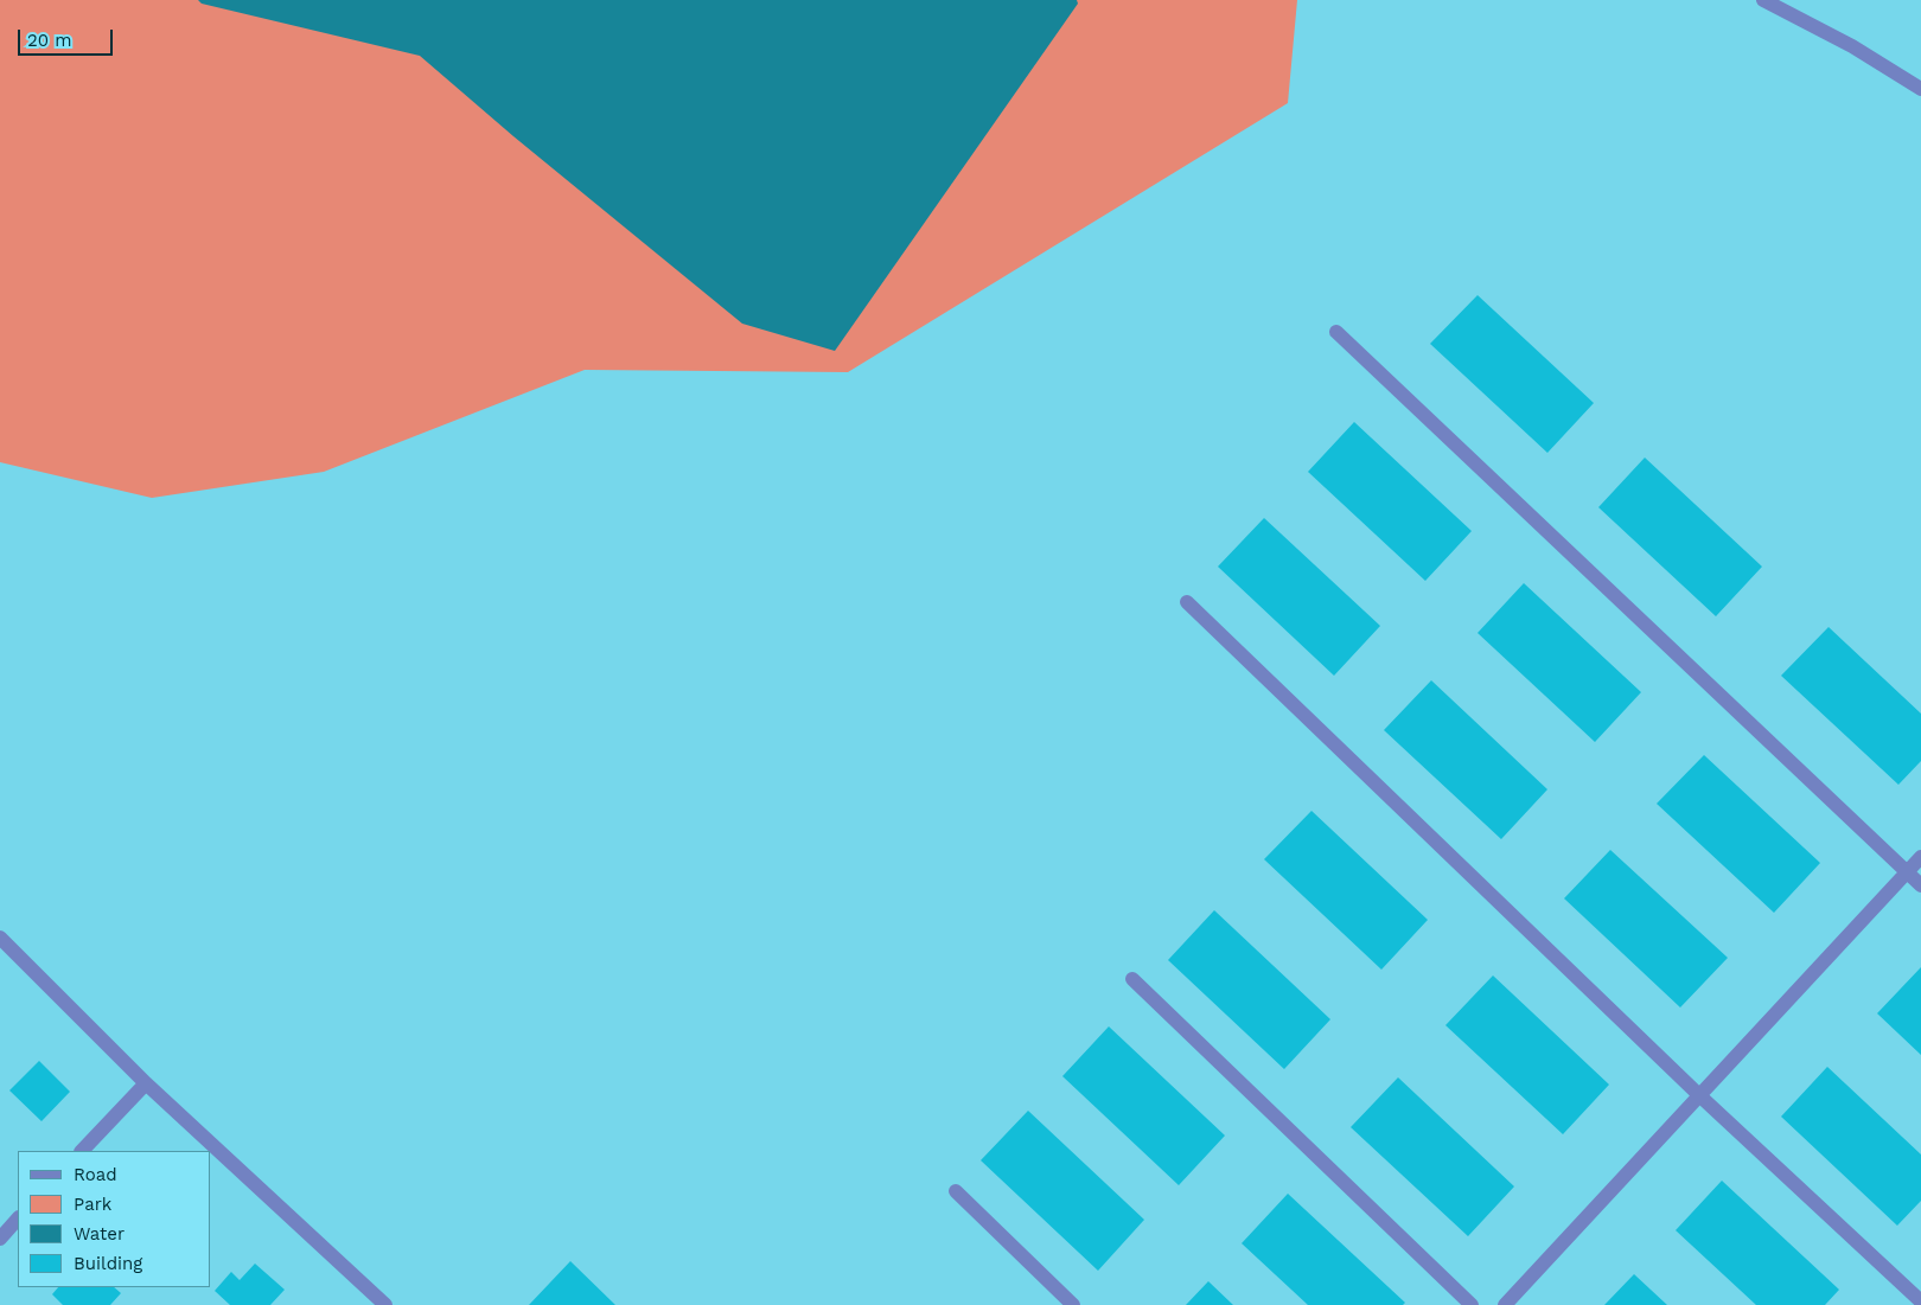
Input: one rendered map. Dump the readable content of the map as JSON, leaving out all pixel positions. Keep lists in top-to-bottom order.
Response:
{
  "legend": [
    "Road",
    "Park",
    "Water",
    "Building"
  ],
  "scale_bar": "20 m"
}
